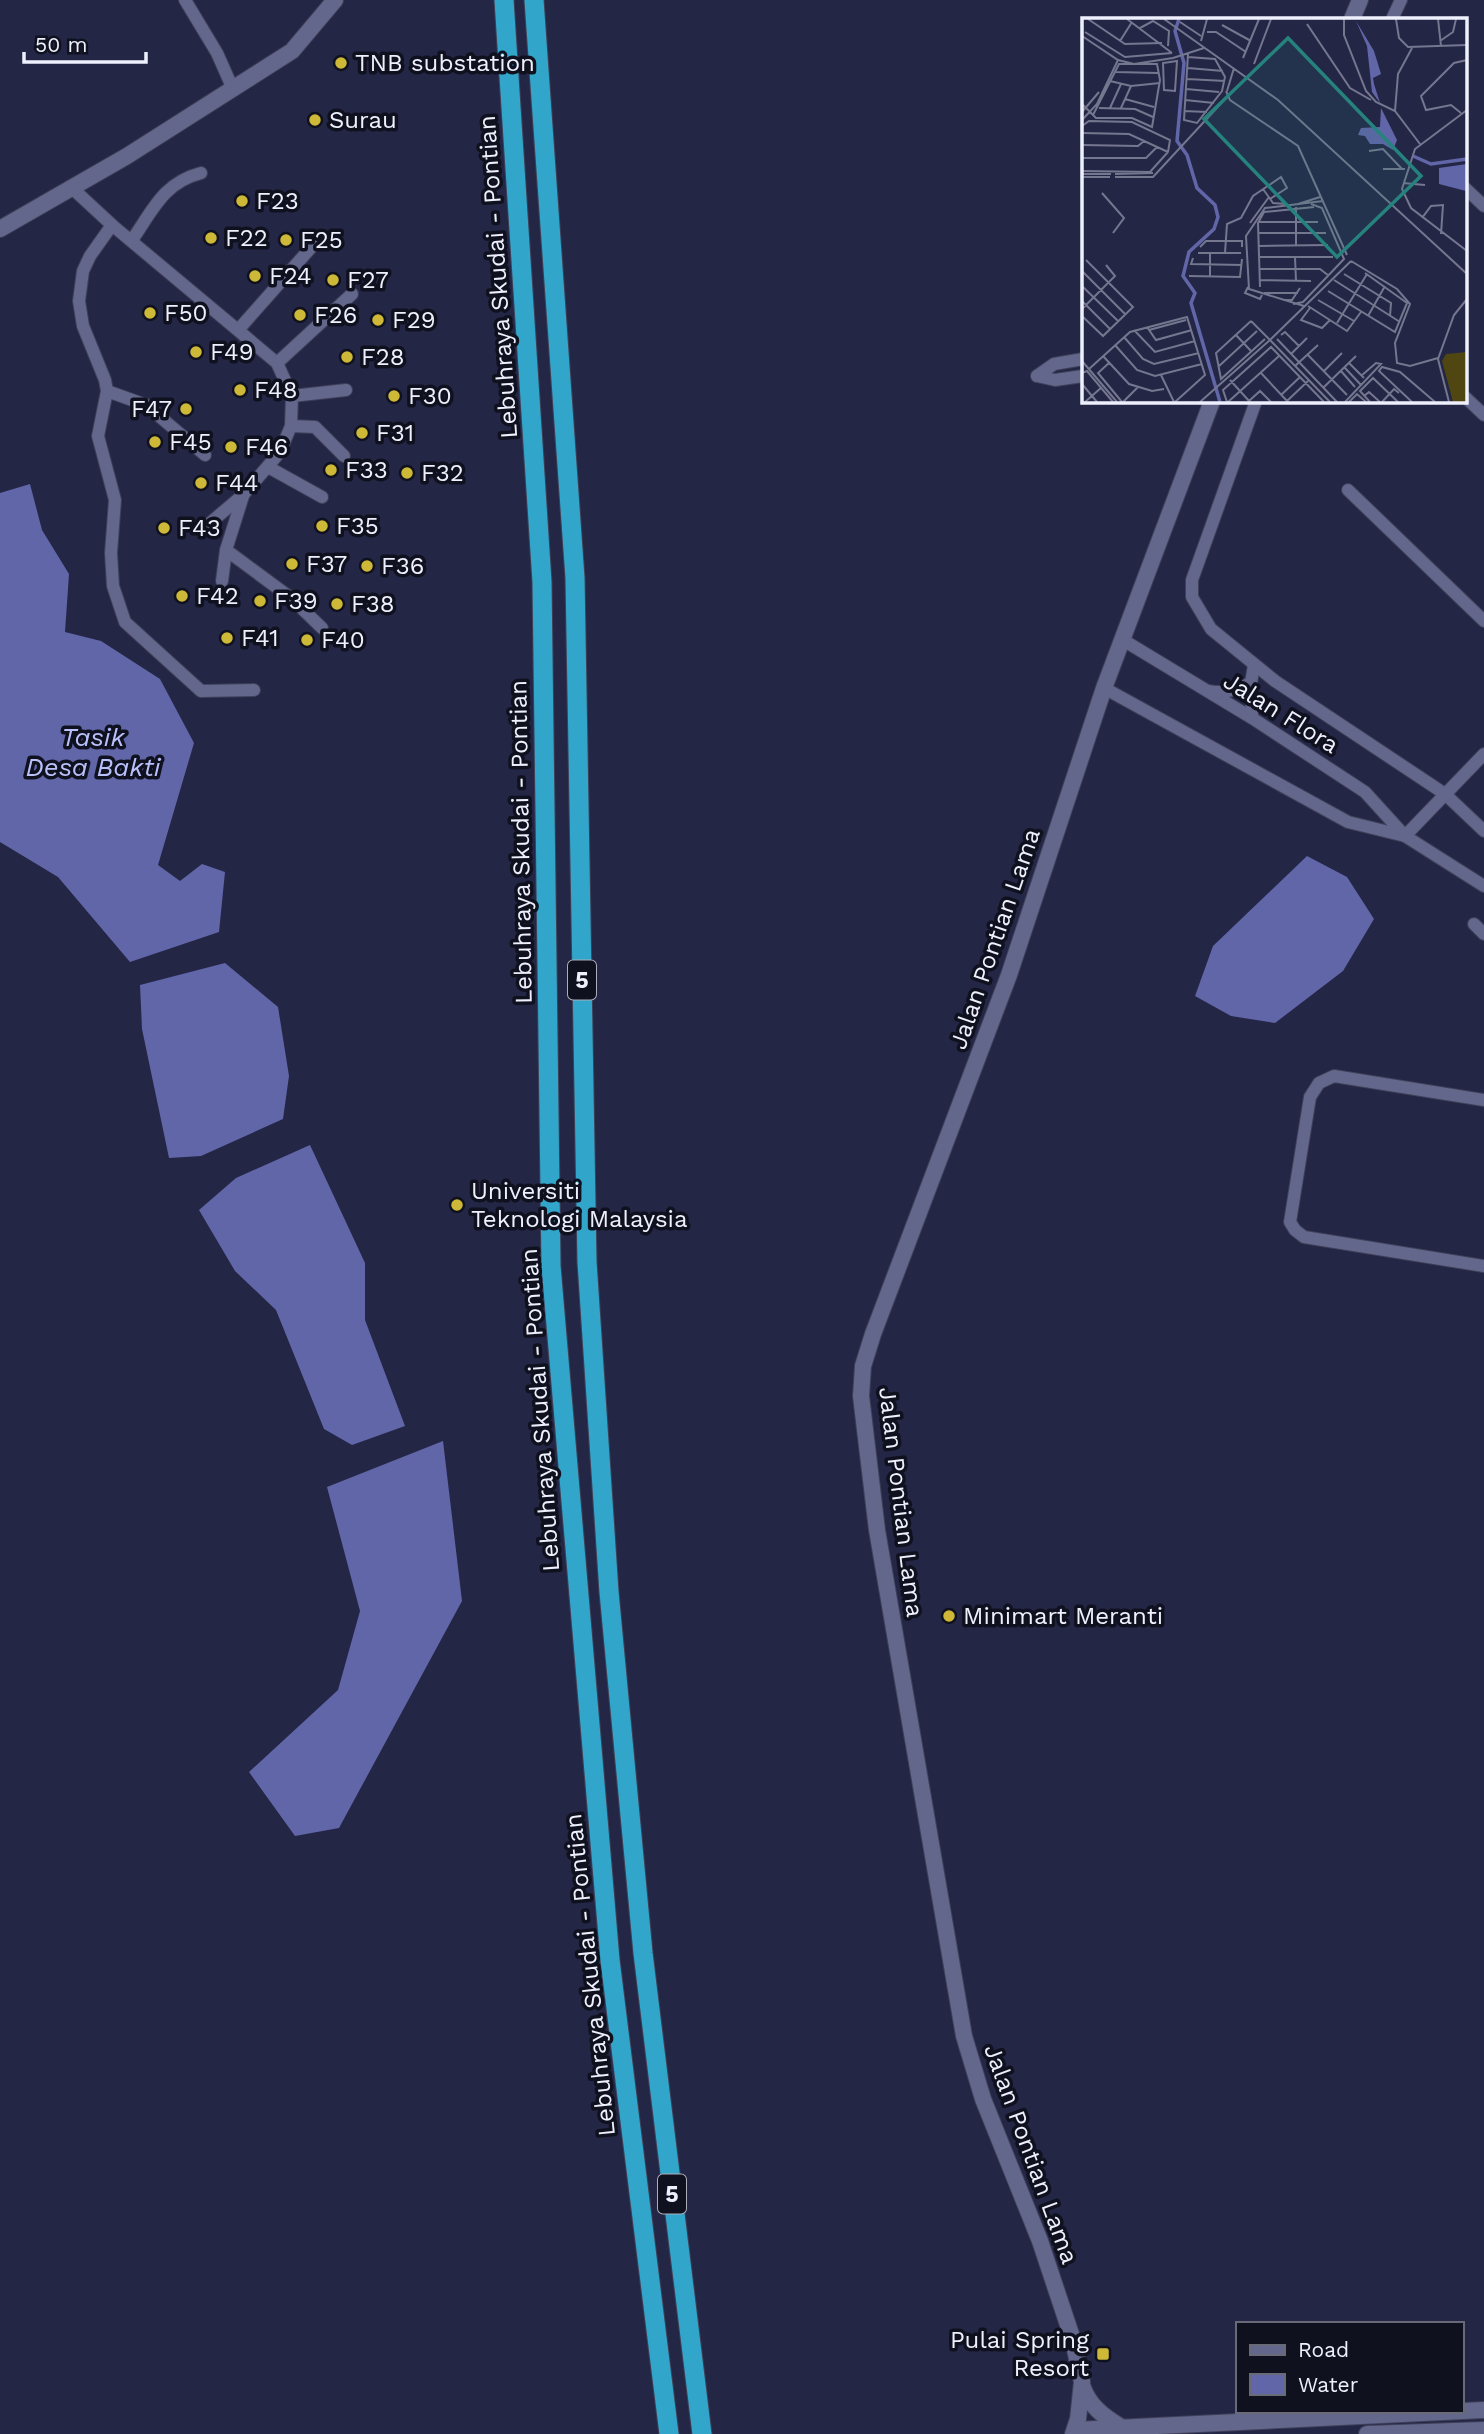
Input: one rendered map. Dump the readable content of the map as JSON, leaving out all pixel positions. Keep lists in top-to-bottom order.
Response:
{
  "streets": {
    "highway": ["Lebuhraya Skudai - Pontian", "5"],
    "street": ["Jalan Flora", "Jalan Pontian Lama"]
  },
  "crossings": [
    ["Jalan Flora", "Jalan Pontian Lama"]
  ],
  "water": ["Tasik Desa Bakti"],
  "places": {
    "other": [
      "TNB substation",
      "Surau",
      "F23",
      "F22",
      "F25",
      "F24",
      "F27",
      "F50",
      "F26",
      "F29",
      "F49",
      "F28",
      "F48",
      "F30",
      "F47",
      "F31",
      "F45",
      "F46",
      "F33",
      "F32",
      "F44",
      "F35",
      "F43",
      "F37",
      "F36",
      "F42",
      "F39",
      "F38",
      "F41",
      "F40",
      "Universiti Teknologi Malaysia",
      "Minimart Meranti"
    ],
    "transit": ["Pulai Spring Resort"]
  },
  "legend": ["Road", "Water"],
  "scale_bar": "50 m"
}
